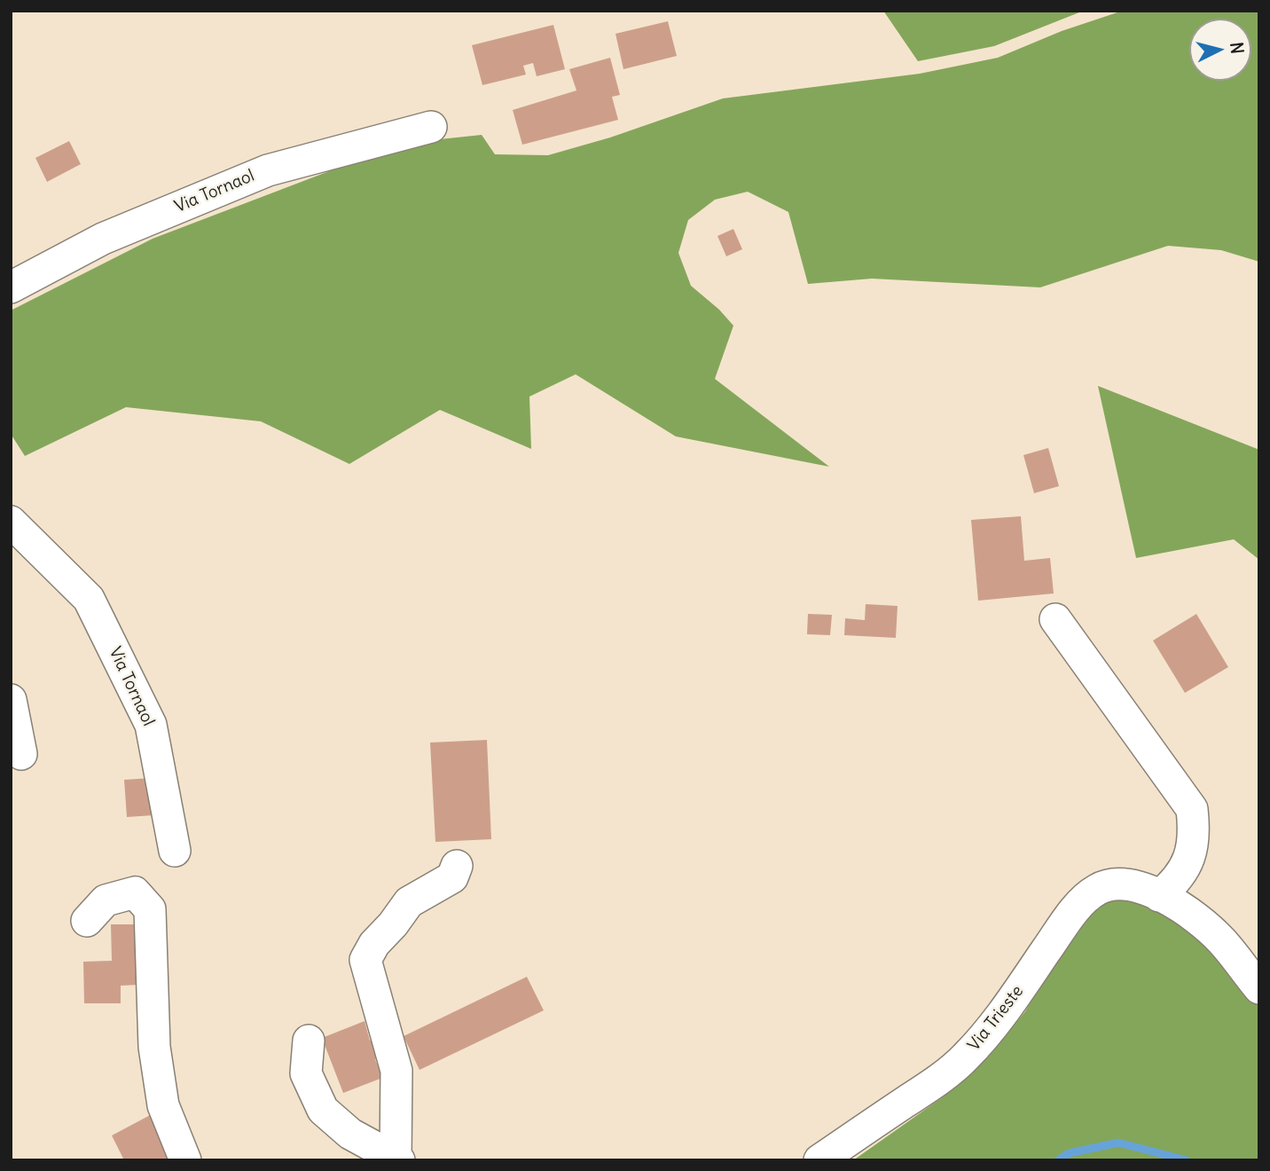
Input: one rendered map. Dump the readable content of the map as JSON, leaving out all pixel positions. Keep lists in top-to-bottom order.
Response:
{
  "streets": {
    "street": ["Via Tornaol", "Via Trieste"]
  },
  "north": "right"
}
